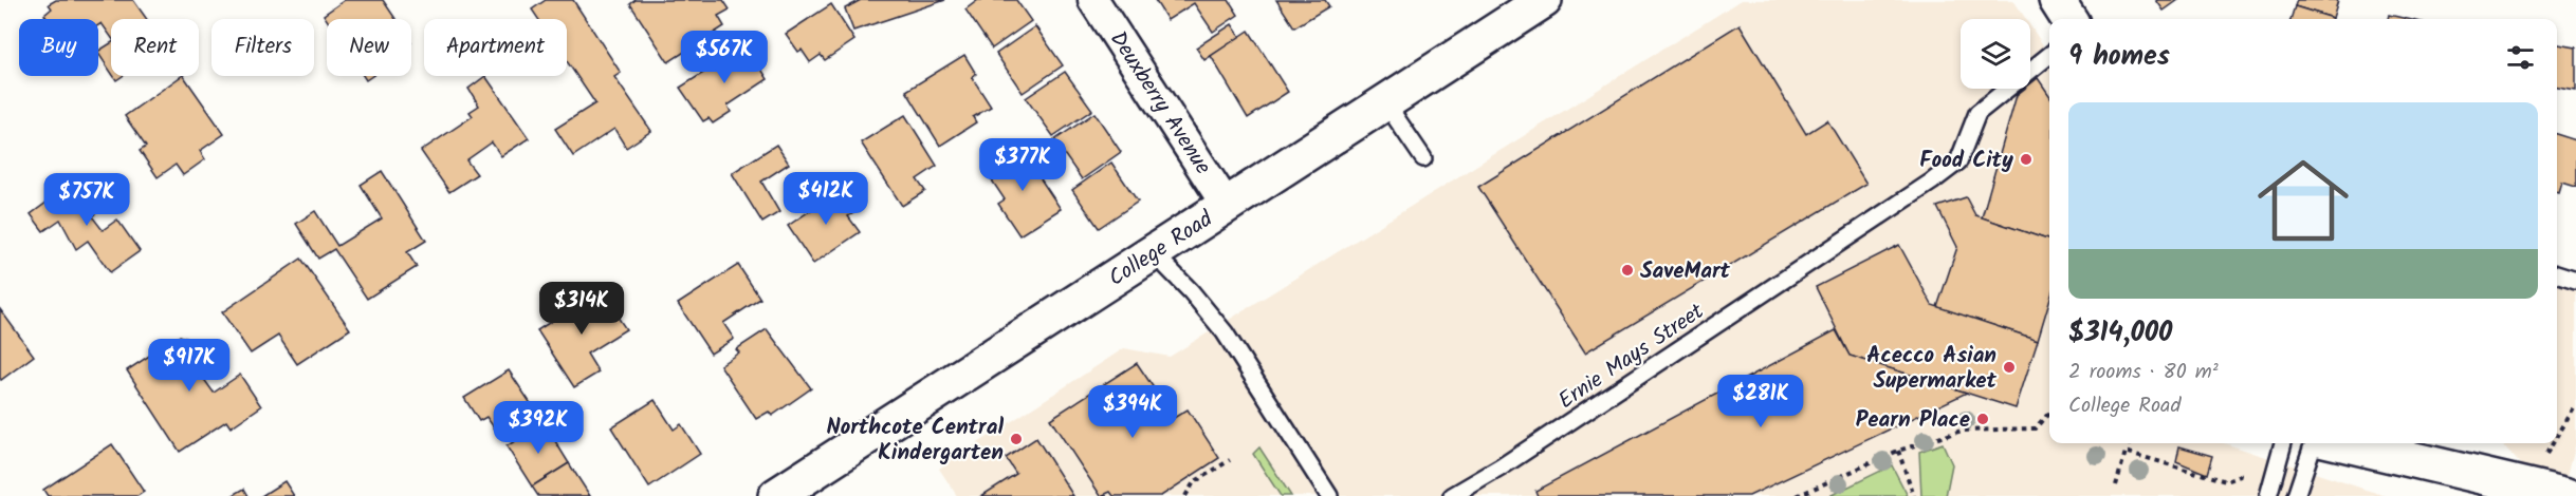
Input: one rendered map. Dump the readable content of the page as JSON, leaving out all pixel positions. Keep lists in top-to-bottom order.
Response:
{
  "streets": {
    "main road": ["College Road"],
    "street": ["Deuxberry Avenue"],
    "lane": ["Ernie Mays Street"]
  },
  "crossings": [
    ["Deuxberry Avenue", "College Road"]
  ],
  "places": [
    "Food City",
    "SaveMart",
    "Acecco Asian Supermarket",
    "Pearn Place",
    "Northcote Central Kindergarten"
  ],
  "page": {
    "chip": [
      "Buy",
      "Rent",
      "Filters",
      "New",
      "Apartment"
    ],
    "heading": "9 homes",
    "price": [
      "$567K",
      "$377K",
      "$412K",
      "$757K",
      "$314K",
      "$917K",
      "$281K",
      "$394K",
      "$392K"
    ],
    "list": [
      {
        "name": "$314,000",
        "note": "2 rooms · 80 m² · College Road"
      }
    ]
  }
}
